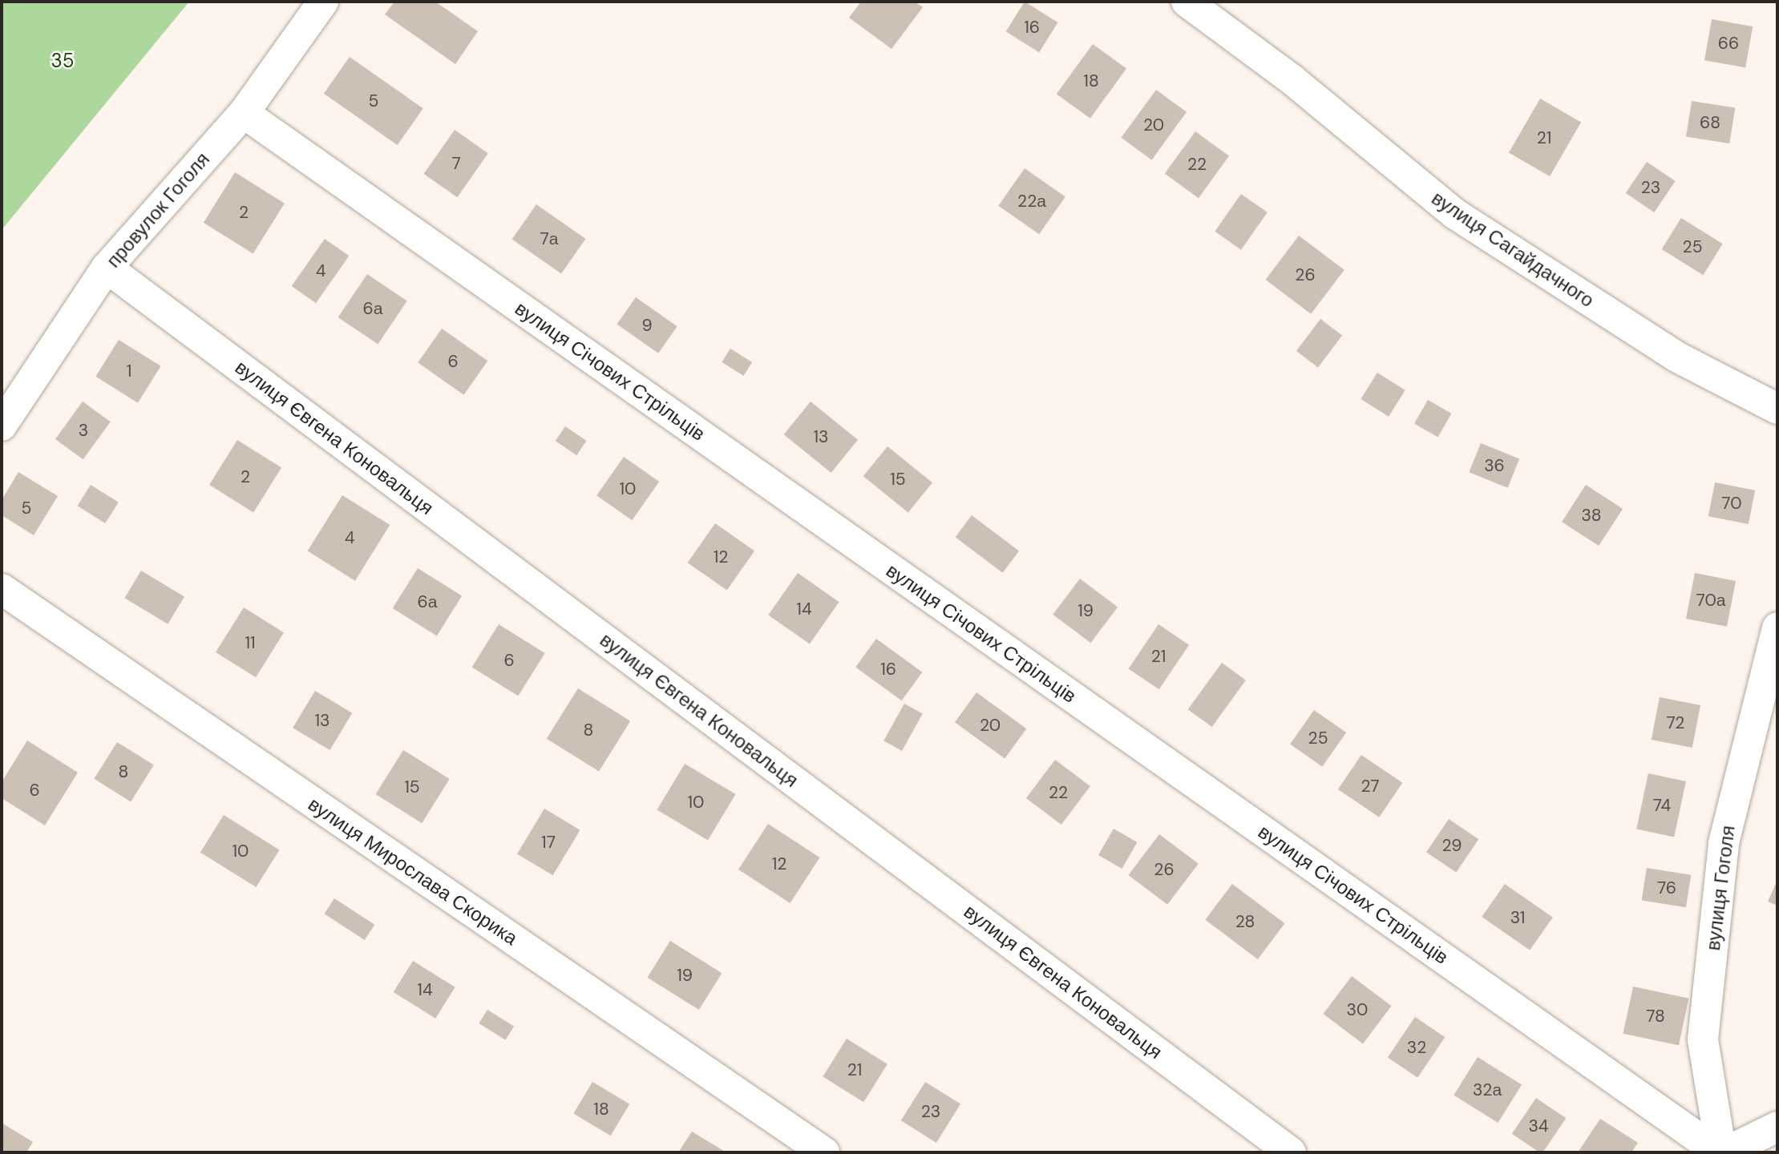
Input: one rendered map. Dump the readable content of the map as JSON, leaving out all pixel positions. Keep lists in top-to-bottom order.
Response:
{
  "streets": {
    "street": [
      "провулок Гоголя",
      "вулиця Сагайдачного",
      "вулиця Січових Стрільців",
      "вулиця Євгена Коновальця",
      "вулиця Мирослава Скорика",
      "вулиця Гоголя"
    ]
  },
  "crossings": [
    ["провулок Гоголя", "вулиця Січових Стрільців"],
    ["провулок Гоголя", "вулиця Євгена Коновальця"],
    ["вулиця Січових Стрільців", "вулиця Гоголя"]
  ],
  "parks": ["35"],
  "house_numbers": [
    "16",
    "66",
    "18",
    "5",
    "68",
    "20",
    "21",
    "7",
    "22",
    "23",
    "22а",
    "2",
    "7а",
    "25",
    "4",
    "26",
    "6а",
    "9",
    "6",
    "1",
    "3",
    "13",
    "36",
    "2",
    "15",
    "10",
    "70",
    "5",
    "38",
    "4",
    "12",
    "70а",
    "6а",
    "14",
    "19",
    "11",
    "21",
    "6",
    "16",
    "13",
    "72",
    "20",
    "8",
    "25",
    "8",
    "27",
    "15",
    "6",
    "22",
    "10",
    "74",
    "17",
    "29",
    "10",
    "12",
    "26",
    "76",
    "31",
    "28",
    "19",
    "14",
    "30",
    "78",
    "32",
    "21",
    "32а",
    "18",
    "23",
    "34"
  ]
}
